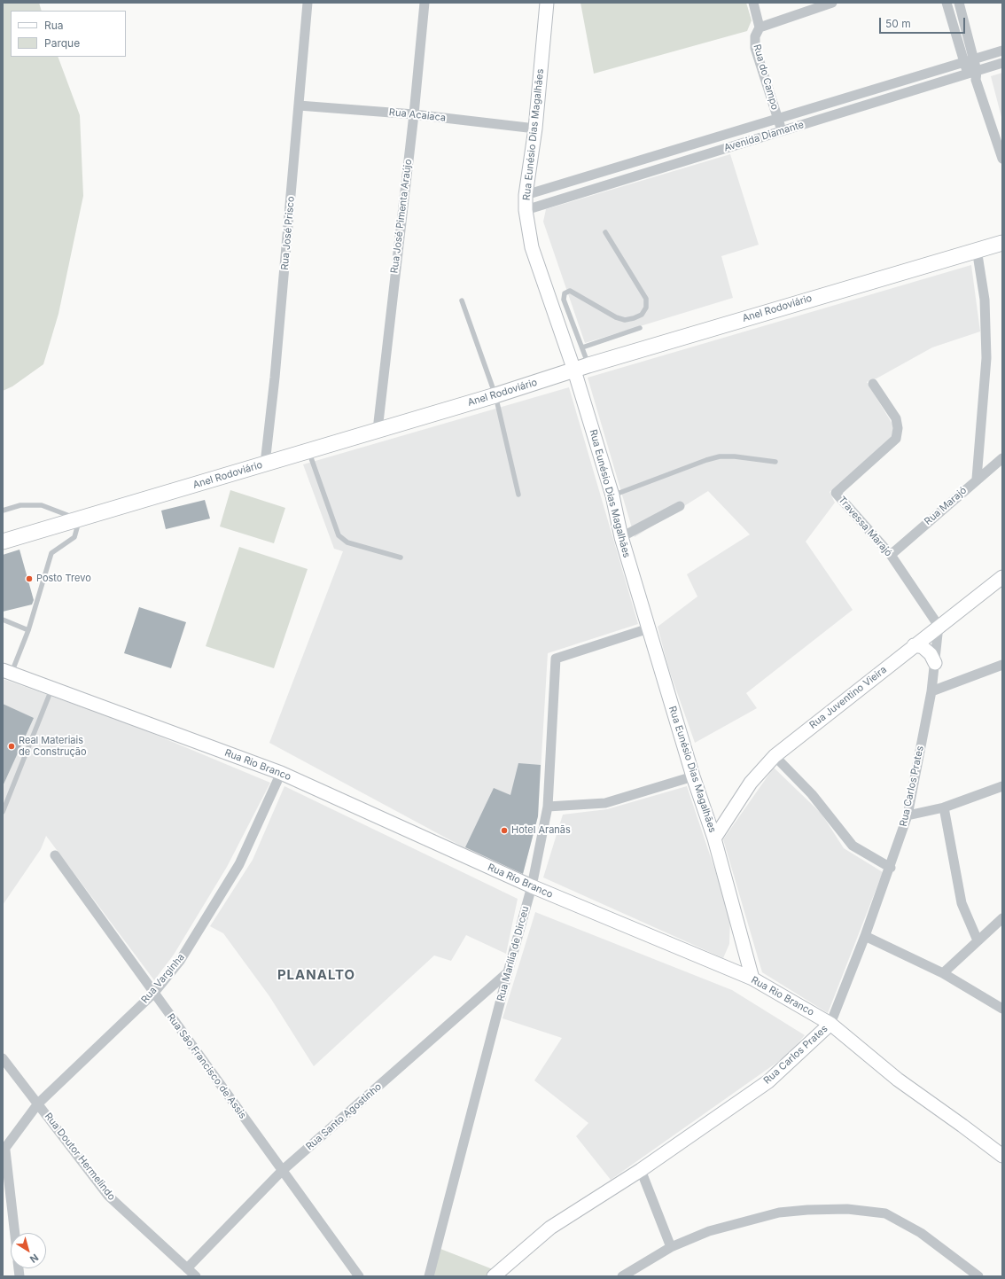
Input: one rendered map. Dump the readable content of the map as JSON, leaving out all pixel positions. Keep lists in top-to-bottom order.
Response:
{
  "streets": {
    "main road": [
      "Rua Eunésio Dias Magalhães",
      "Anel Rodoviário",
      "Rua Juventino Vieira",
      "Rua Rio Branco",
      "Rua Carlos Prates"
    ],
    "street": [
      "Rua do Campo",
      "Rua Acaiaca",
      "Avenida Diamante",
      "Rua José Pimenta Araújo",
      "Rua José Prisco",
      "Rua Marajó",
      "Travessa Marajó",
      "Rua Marília de Dirceu",
      "Rua Varginha",
      "Rua São Francisco de Assis",
      "Rua Santo Agostinho",
      "Rua Doutor Hermelindo"
    ]
  },
  "crossings": [
    ["Rua do Campo", "Avenida Diamante"],
    ["Rua Acaiaca", "Rua Eunésio Dias Magalhães"],
    ["Rua Acaiaca", "Rua José Pimenta Araújo"],
    ["Rua Acaiaca", "Rua José Prisco"],
    ["Rua Eunésio Dias Magalhães", "Avenida Diamante"],
    ["Rua Eunésio Dias Magalhães", "Anel Rodoviário"],
    ["Rua Eunésio Dias Magalhães", "Rua Juventino Vieira"],
    ["Rua Eunésio Dias Magalhães", "Rua Rio Branco"],
    ["Rua Eunésio Dias Magalhães", "Rua Marília de Dirceu"],
    ["Rua José Pimenta Araújo", "Anel Rodoviário"],
    ["Rua José Prisco", "Anel Rodoviário"],
    ["Rua Marajó", "Travessa Marajó"],
    ["Travessa Marajó", "Rua Juventino Vieira"],
    ["Travessa Marajó", "Rua Carlos Prates"],
    ["Rua Juventino Vieira", "Rua Carlos Prates"],
    ["Rua Rio Branco", "Rua Carlos Prates"],
    ["Rua Rio Branco", "Rua Marília de Dirceu"],
    ["Rua Rio Branco", "Rua Varginha"],
    ["Rua Marília de Dirceu", "Rua Santo Agostinho"],
    ["Rua Varginha", "Rua São Francisco de Assis"],
    ["Rua Varginha", "Rua Doutor Hermelindo"],
    ["Rua São Francisco de Assis", "Rua Santo Agostinho"],
    ["Rua Santo Agostinho", "Rua Doutor Hermelindo"]
  ],
  "districts": ["PLANALTO"],
  "places": ["Posto Trevo", "Real Materiais de Construção", "Hotel Aranãs"],
  "legend": ["Rua", "Parque"],
  "scale_bar": "50 m",
  "north": "bottom right"
}
